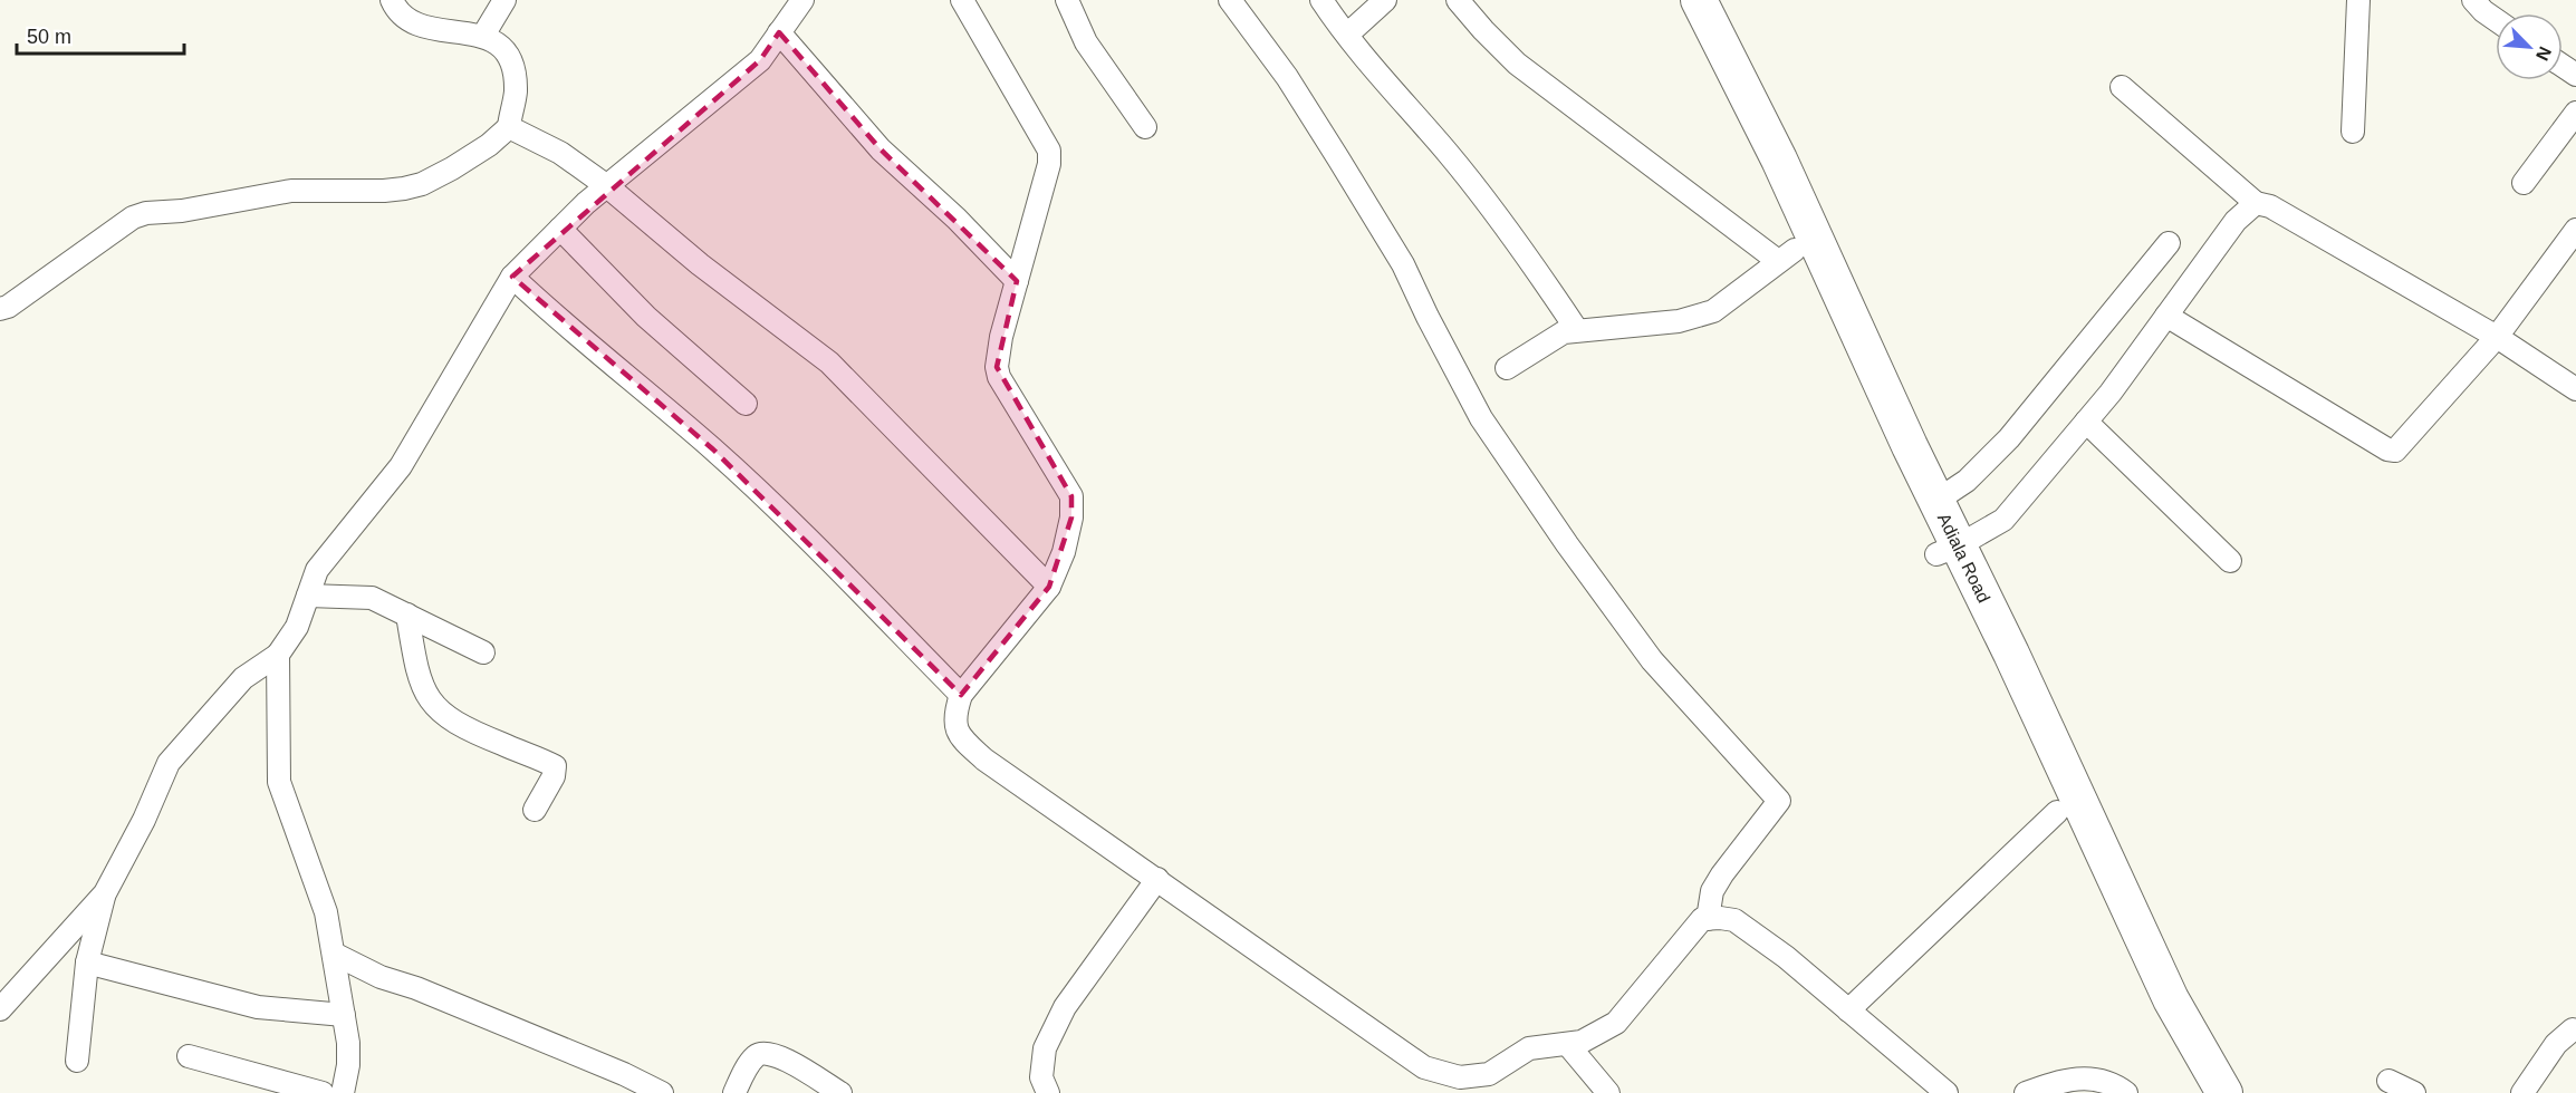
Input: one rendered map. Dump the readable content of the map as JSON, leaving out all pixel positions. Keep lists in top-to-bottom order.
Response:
{
  "streets": {
    "main road": ["Adiala Road"]
  },
  "scale_bar": "50 m",
  "north": "bottom right"
}
